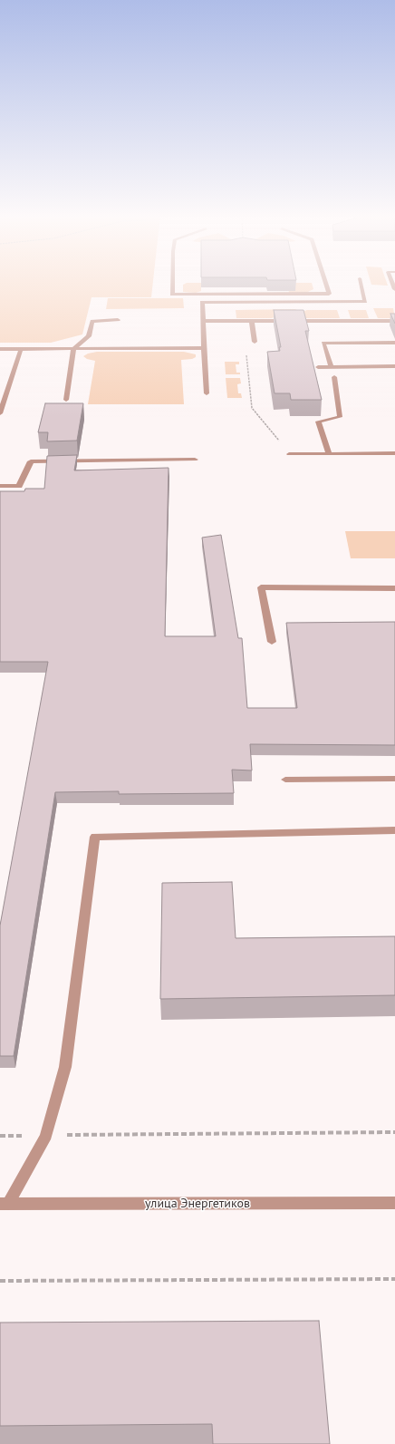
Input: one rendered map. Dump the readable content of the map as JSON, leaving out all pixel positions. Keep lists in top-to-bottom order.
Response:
{
  "streets": {
    "street": ["улица Энергетиков"]
  }
}
